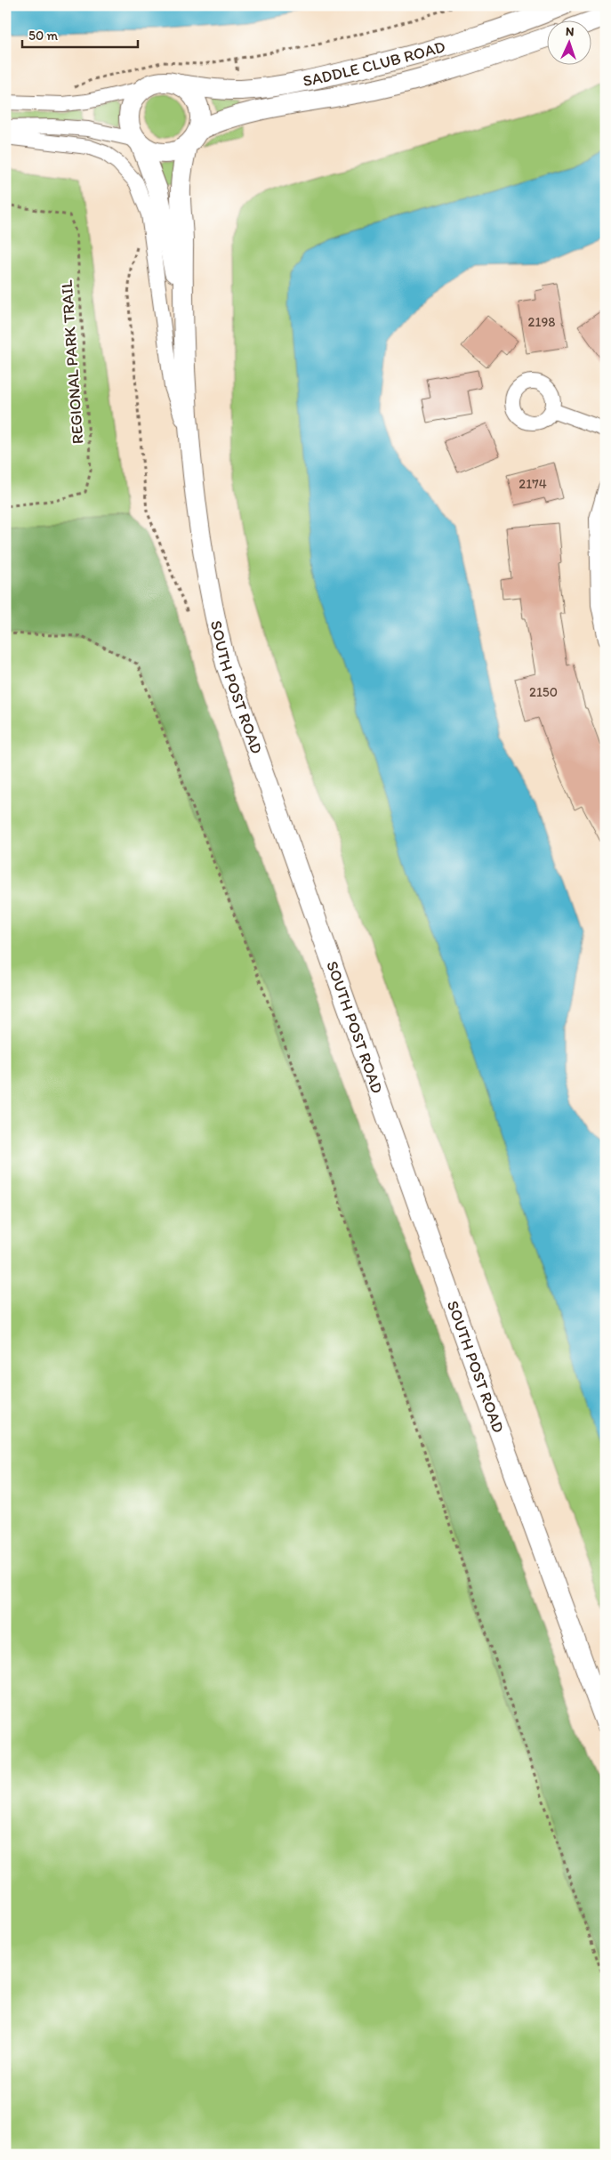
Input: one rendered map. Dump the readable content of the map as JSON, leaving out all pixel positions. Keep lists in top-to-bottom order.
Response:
{
  "streets": {
    "street": ["SADDLE CLUB ROAD", "SOUTH POST ROAD"],
    "path": ["REGIONAL PARK TRAIL"]
  },
  "crossings": [
    ["SADDLE CLUB ROAD", "SOUTH POST ROAD"]
  ],
  "house_numbers": ["2198", "2174", "2150"],
  "scale_bar": "50 m",
  "north": "top"
}
